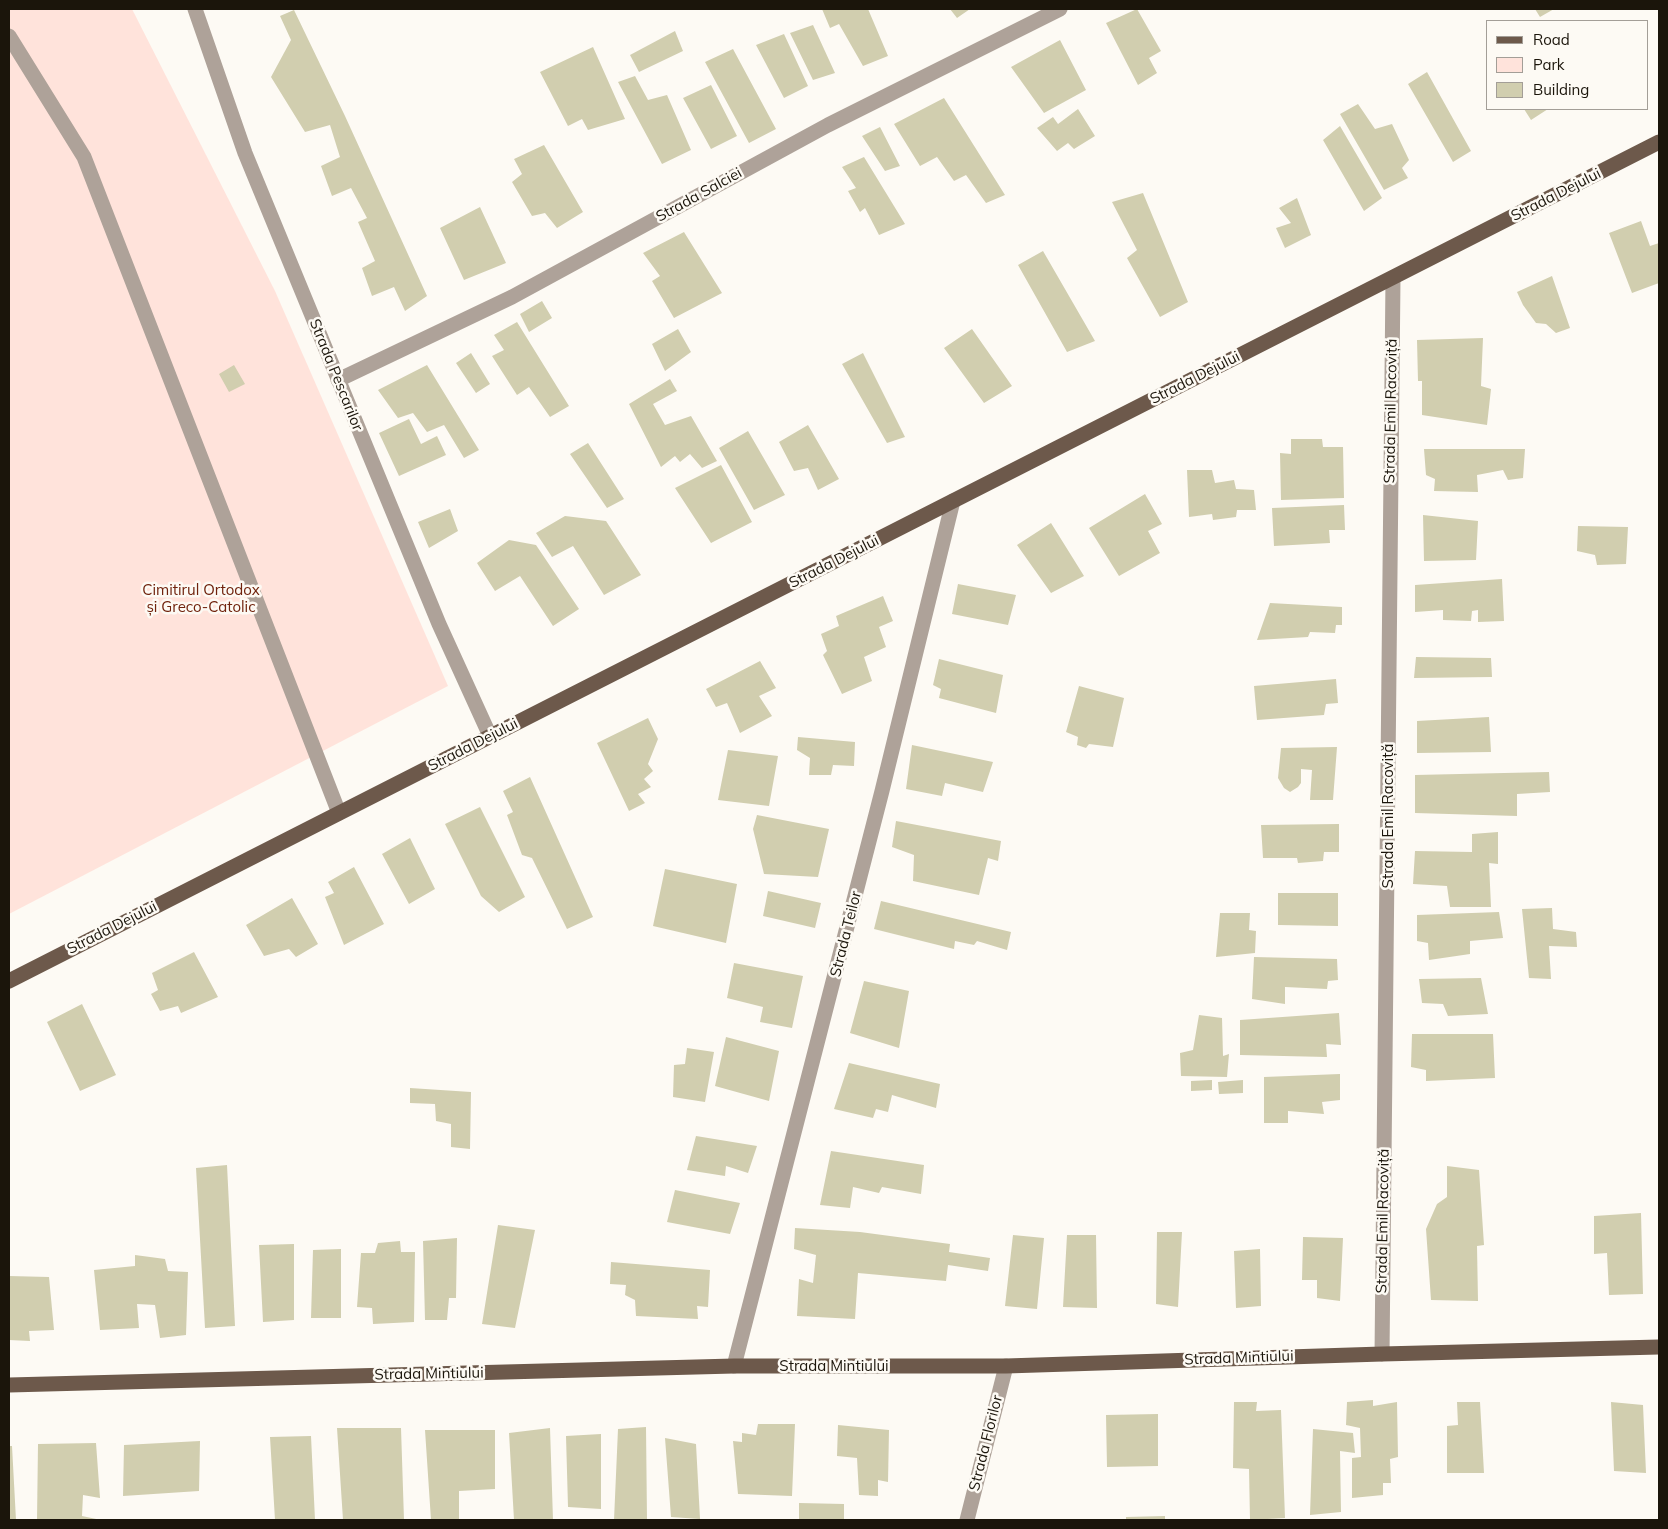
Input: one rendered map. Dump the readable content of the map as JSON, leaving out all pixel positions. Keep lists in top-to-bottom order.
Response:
{
  "streets": {
    "main road": ["Strada Dejului", "Strada Mintiului"],
    "street": [
      "Strada Salciei",
      "Strada Pescarilor",
      "Strada Emil Racoviță",
      "Strada Teilor",
      "Strada Florilor"
    ]
  },
  "crossings": [
    ["Strada Salciei", "Strada Pescarilor"],
    ["Strada Dejului", "Strada Pescarilor"],
    ["Strada Dejului", "Strada Emil Racoviță"],
    ["Strada Dejului", "Strada Teilor"],
    ["Strada Emil Racoviță", "Strada Mintiului"],
    ["Strada Teilor", "Strada Mintiului"],
    ["Strada Mintiului", "Strada Florilor"]
  ],
  "parks": ["Cimitirul Ortodox și Greco-Catolic"],
  "legend": ["Road", "Park", "Building"]
}
